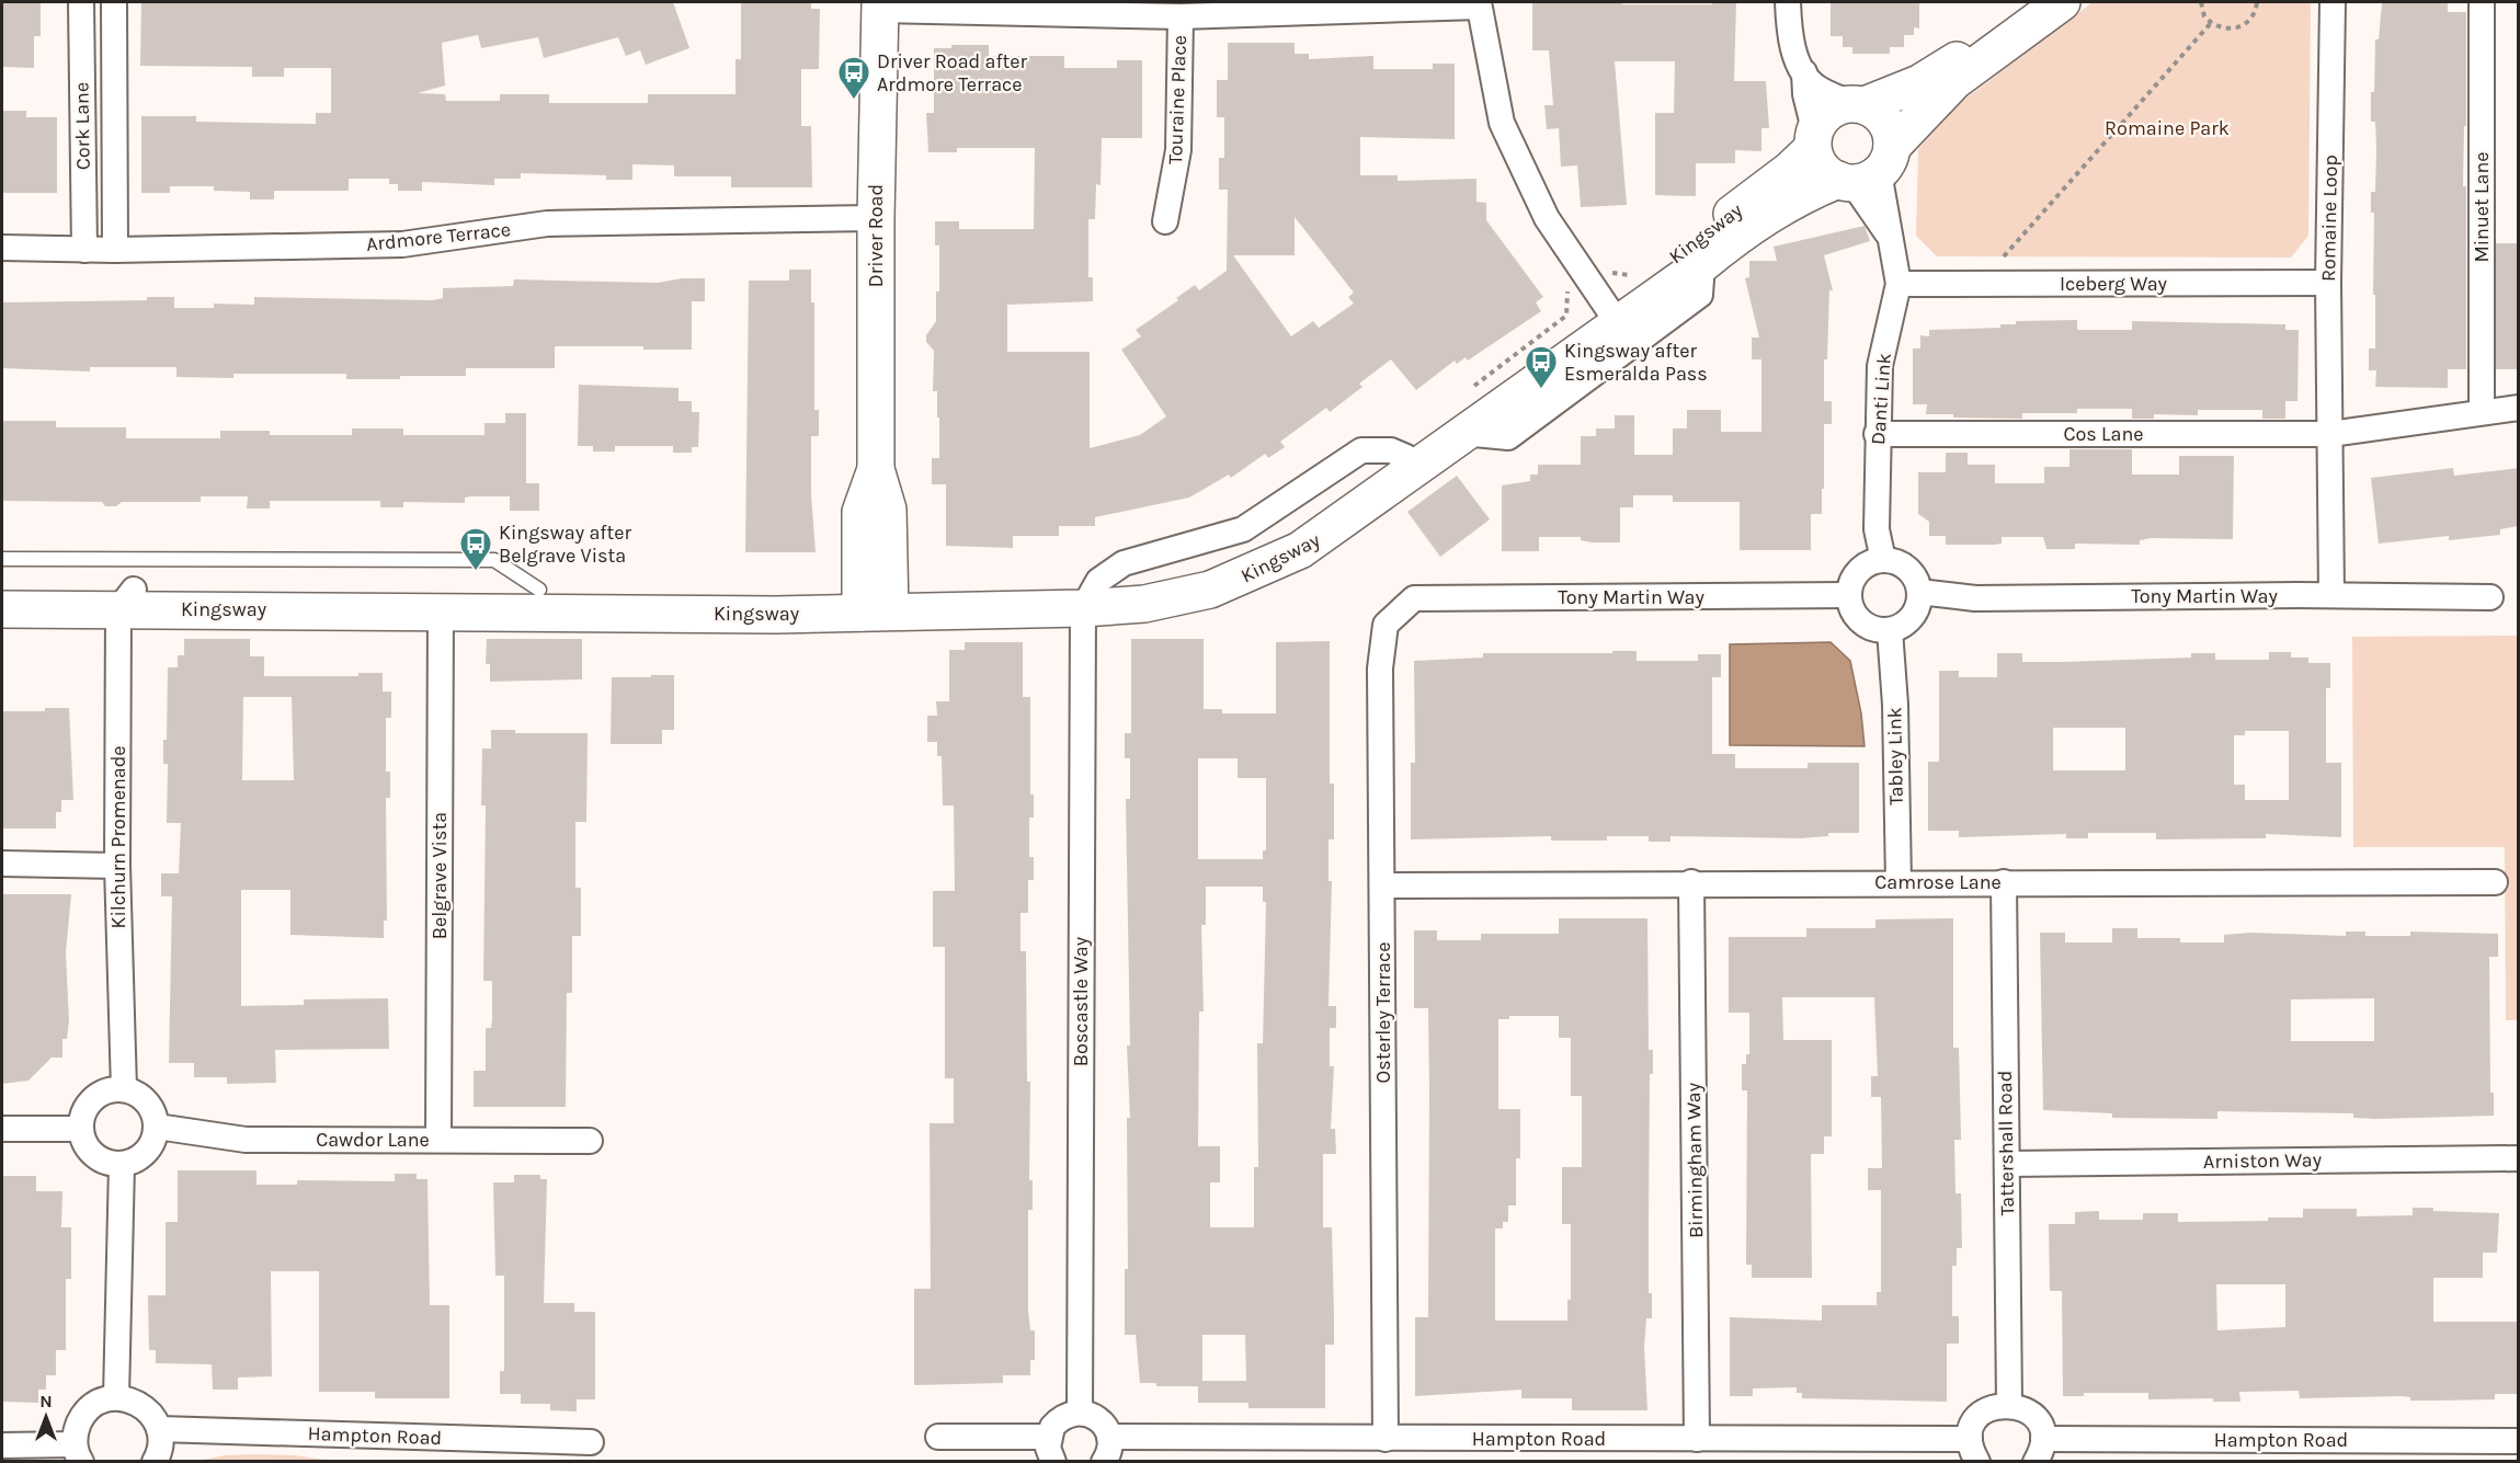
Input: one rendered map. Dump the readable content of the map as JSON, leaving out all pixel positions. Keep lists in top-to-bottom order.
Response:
{
  "streets": {
    "main road": ["Kingsway", "Driver Road"],
    "street": [
      "Touraine Place",
      "Cork Lane",
      "Minuet Lane",
      "Romaine Loop",
      "Ardmore Terrace",
      "Iceberg Way",
      "Danti Link",
      "Cos Lane",
      "Tony Martin Way",
      "Tabley Link",
      "Kilchurn Promenade",
      "Belgrave Vista",
      "Camrose Lane",
      "Boscastle Way",
      "Osterley Terrace",
      "Cawdor Lane",
      "Tattershall Road",
      "Birmingham Way",
      "Arniston Way",
      "Hampton Road"
    ]
  },
  "crossings": [
    ["Cork Lane", "Ardmore Terrace"],
    ["Romaine Loop", "Iceberg Way"],
    ["Romaine Loop", "Cos Lane"],
    ["Romaine Loop", "Tony Martin Way"],
    ["Kingsway", "Driver Road"],
    ["Kingsway", "Danti Link"],
    ["Kingsway", "Kilchurn Promenade"],
    ["Kingsway", "Belgrave Vista"],
    ["Kingsway", "Boscastle Way"],
    ["Driver Road", "Ardmore Terrace"],
    ["Iceberg Way", "Danti Link"],
    ["Danti Link", "Cos Lane"],
    ["Danti Link", "Tony Martin Way"],
    ["Danti Link", "Tabley Link"],
    ["Tony Martin Way", "Tabley Link"],
    ["Tony Martin Way", "Osterley Terrace"],
    ["Tabley Link", "Camrose Lane"],
    ["Kilchurn Promenade", "Cawdor Lane"],
    ["Belgrave Vista", "Cawdor Lane"],
    ["Camrose Lane", "Osterley Terrace"],
    ["Camrose Lane", "Tattershall Road"],
    ["Camrose Lane", "Birmingham Way"],
    ["Osterley Terrace", "Hampton Road"],
    ["Tattershall Road", "Arniston Way"],
    ["Birmingham Way", "Hampton Road"]
  ],
  "parks": ["Romaine Park"],
  "places": {
    "bus stop": ["Driver Road after Ardmore Terrace", "Kingsway after Esmeralda Pass", "Kingsway after Belgrave Vista"]
  },
  "north": "top"
}
